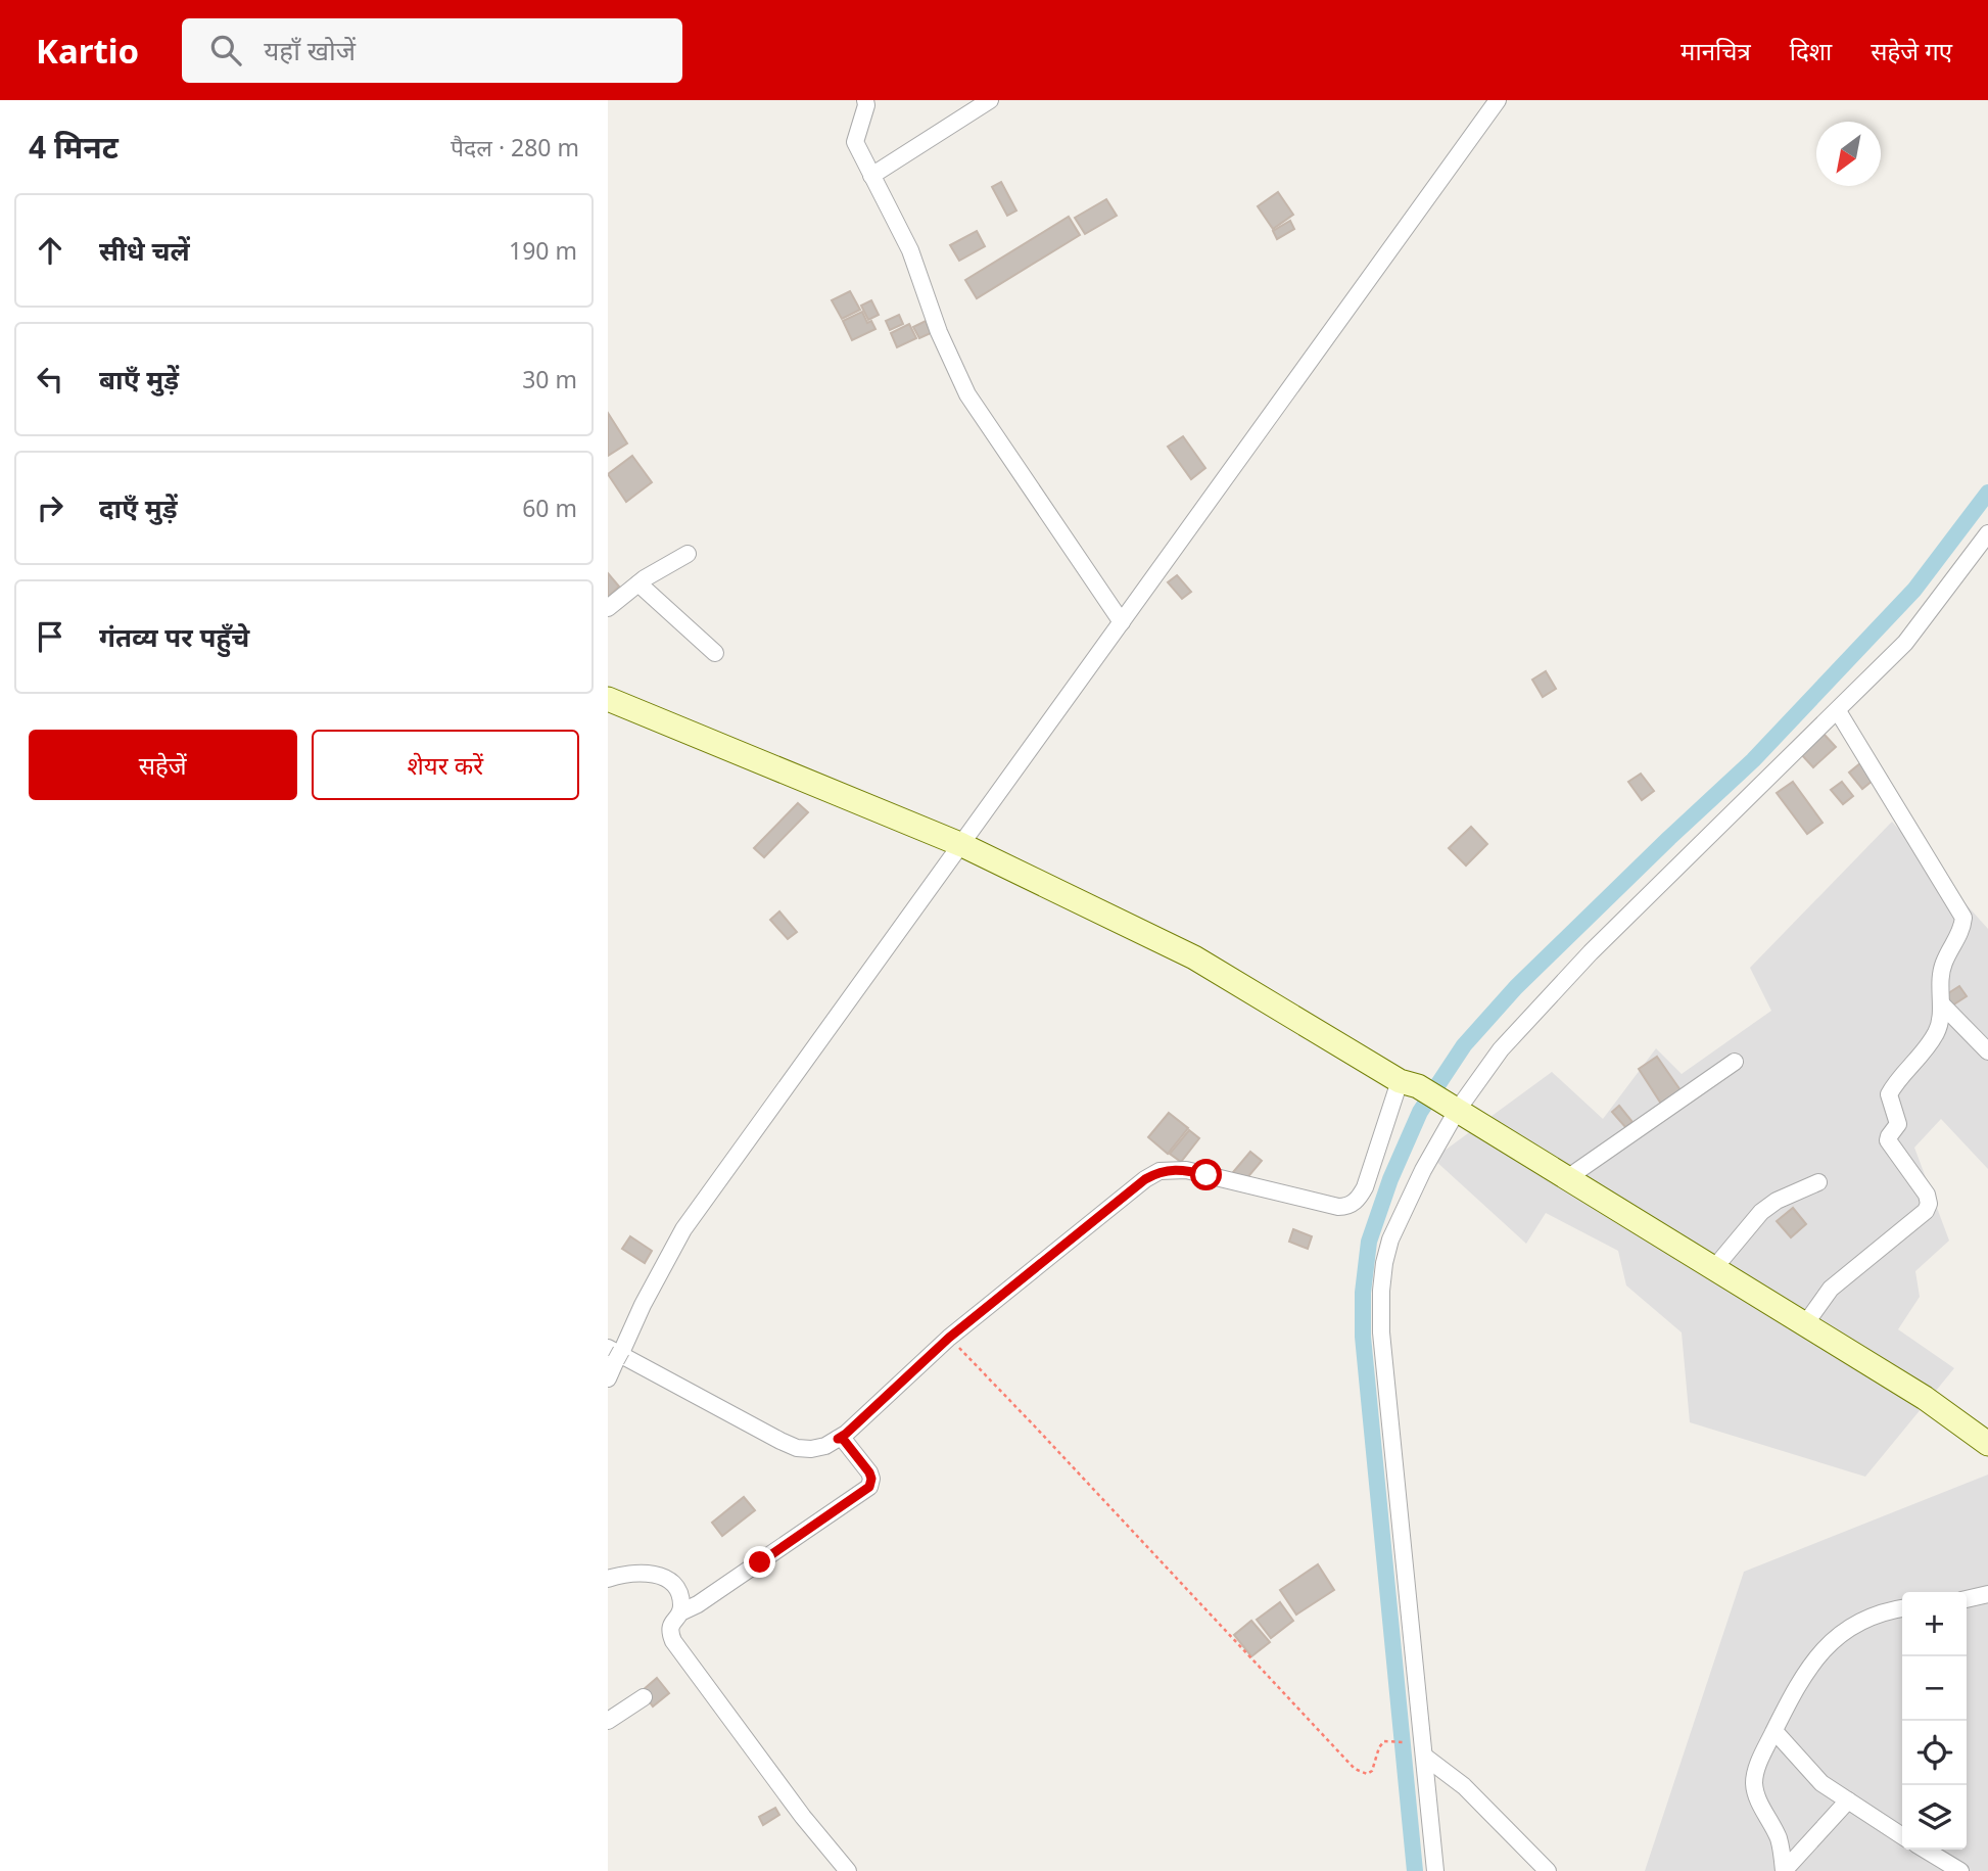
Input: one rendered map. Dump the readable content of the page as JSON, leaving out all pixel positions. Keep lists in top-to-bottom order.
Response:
{
  "north": "bottom left",
  "page": {
    "header": "Kartio",
    "search": "यहाँ खोजें",
    "nav": ["मानचित्र", "दिशा", "सहेजे गए"],
    "heading": ["4 मिनट", "पैदल · 280 m"],
    "list": [
      ["सीधे चलें", "190 m"],
      ["बाएँ मुड़ें", "30 m"],
      ["दाएँ मुड़ें", "60 m"],
      "गंतव्य पर पहुँचे"
    ],
    "buttons": ["सहेजें", "शेयर करें"],
    "map_buttons": ["+", "−"]
  }
}
